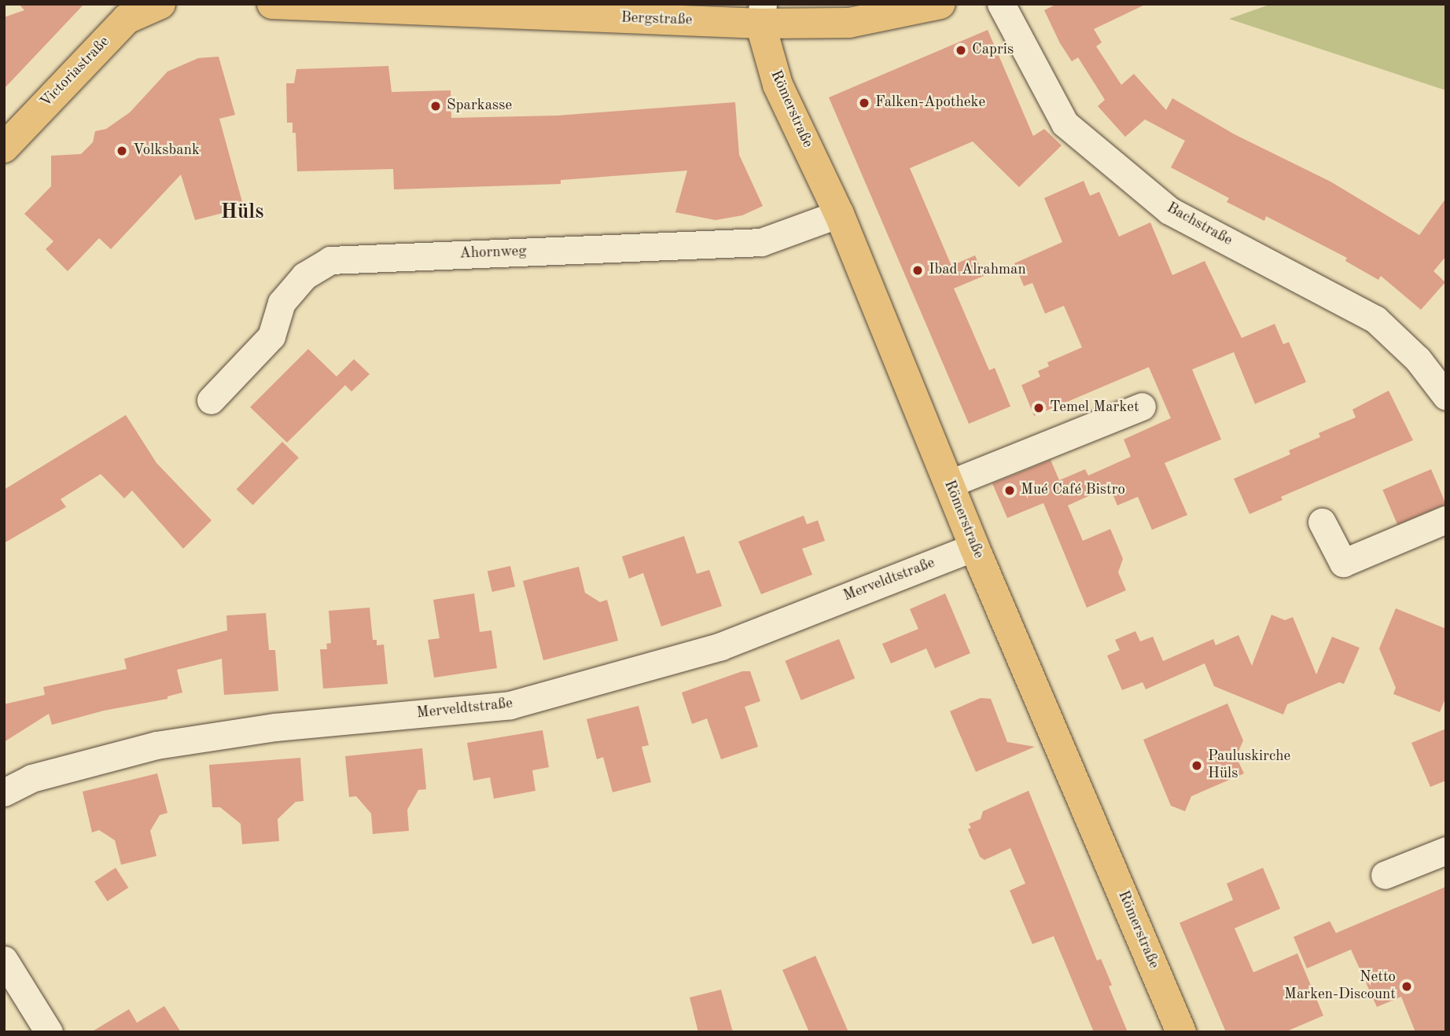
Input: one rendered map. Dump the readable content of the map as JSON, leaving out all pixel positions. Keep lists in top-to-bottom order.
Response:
{
  "streets": {
    "main road": ["Bergstraße", "Victoriastraße", "Römerstraße"],
    "street": ["Bachstraße", "Ahornweg", "Merveldtstraße"]
  },
  "crossings": [
    ["Bergstraße", "Römerstraße"],
    ["Römerstraße", "Ahornweg"],
    ["Römerstraße", "Merveldtstraße"]
  ],
  "districts": ["Hüls"],
  "places": [
    "Capris",
    "Falken-Apotheke",
    "Sparkasse",
    "Volksbank",
    "Ibad Alrahman",
    "Temel Market",
    "Mué Café Bistro",
    "Pauluskirche Hüls",
    "Netto Marken-Discount"
  ]
}
